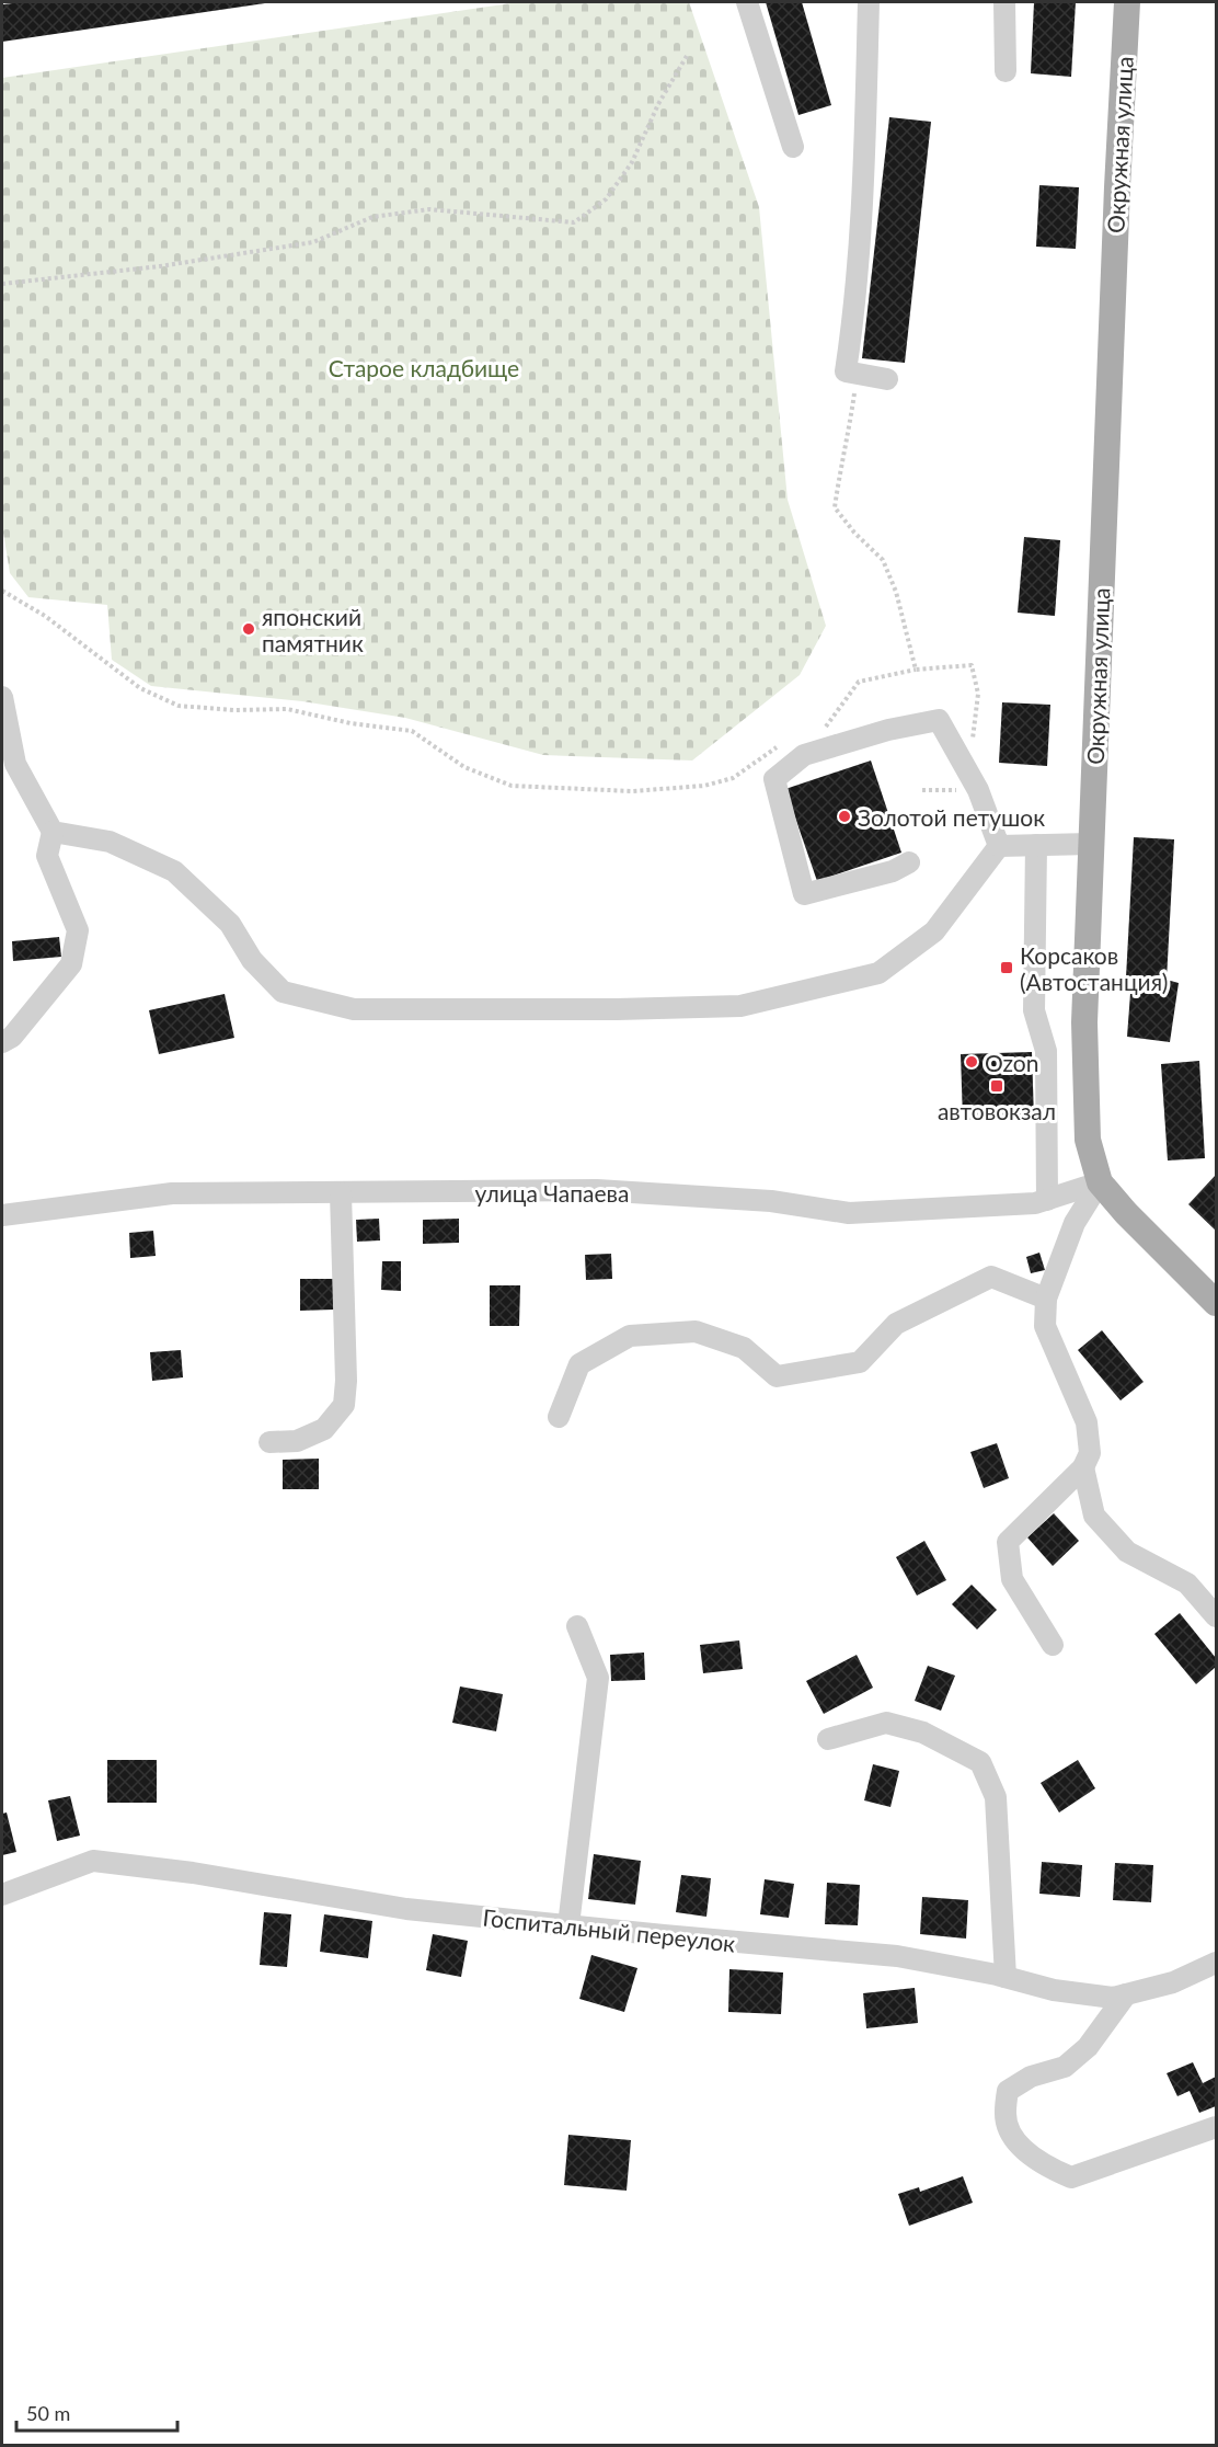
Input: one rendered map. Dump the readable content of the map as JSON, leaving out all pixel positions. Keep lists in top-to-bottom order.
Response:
{
  "streets": {
    "main road": ["Окружная улица"],
    "street": ["улица Чапаева", "Госпитальный переулок"]
  },
  "crossings": [
    ["Окружная улица", "улица Чапаева"]
  ],
  "parks": ["Старое кладбище"],
  "places": {
    "other": ["японский памятник", "Золотой петушок", "Ozon"],
    "transit": ["Корсаков (Автостанция)", "автовокзал"]
  },
  "scale_bar": "50 m"
}
